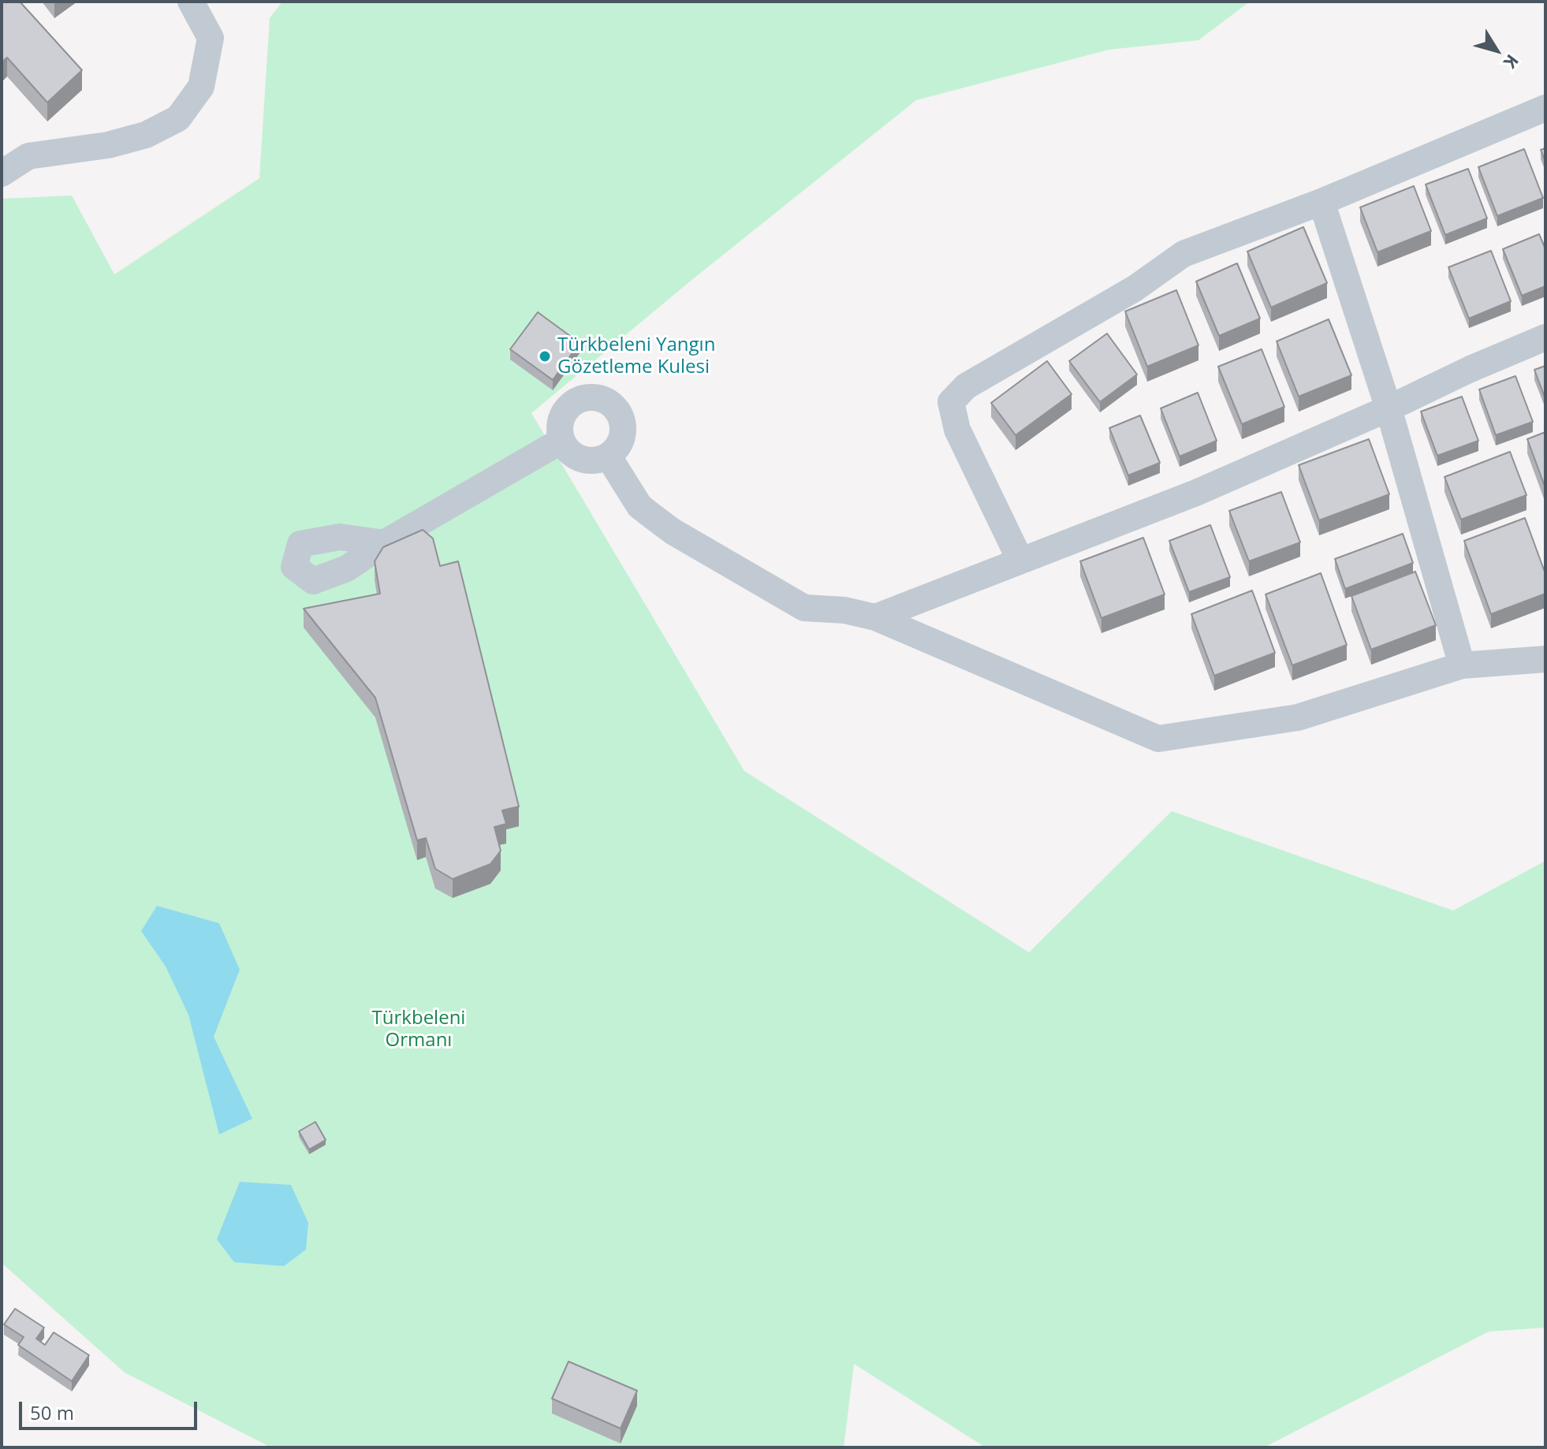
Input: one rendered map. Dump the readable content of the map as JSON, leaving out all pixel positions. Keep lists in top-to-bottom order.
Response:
{
  "parks": ["Türkbeleni Ormanı"],
  "places": ["Türkbeleni Yangın Gözetleme Kulesi"],
  "scale_bar": "50 m",
  "north": "bottom right"
}
